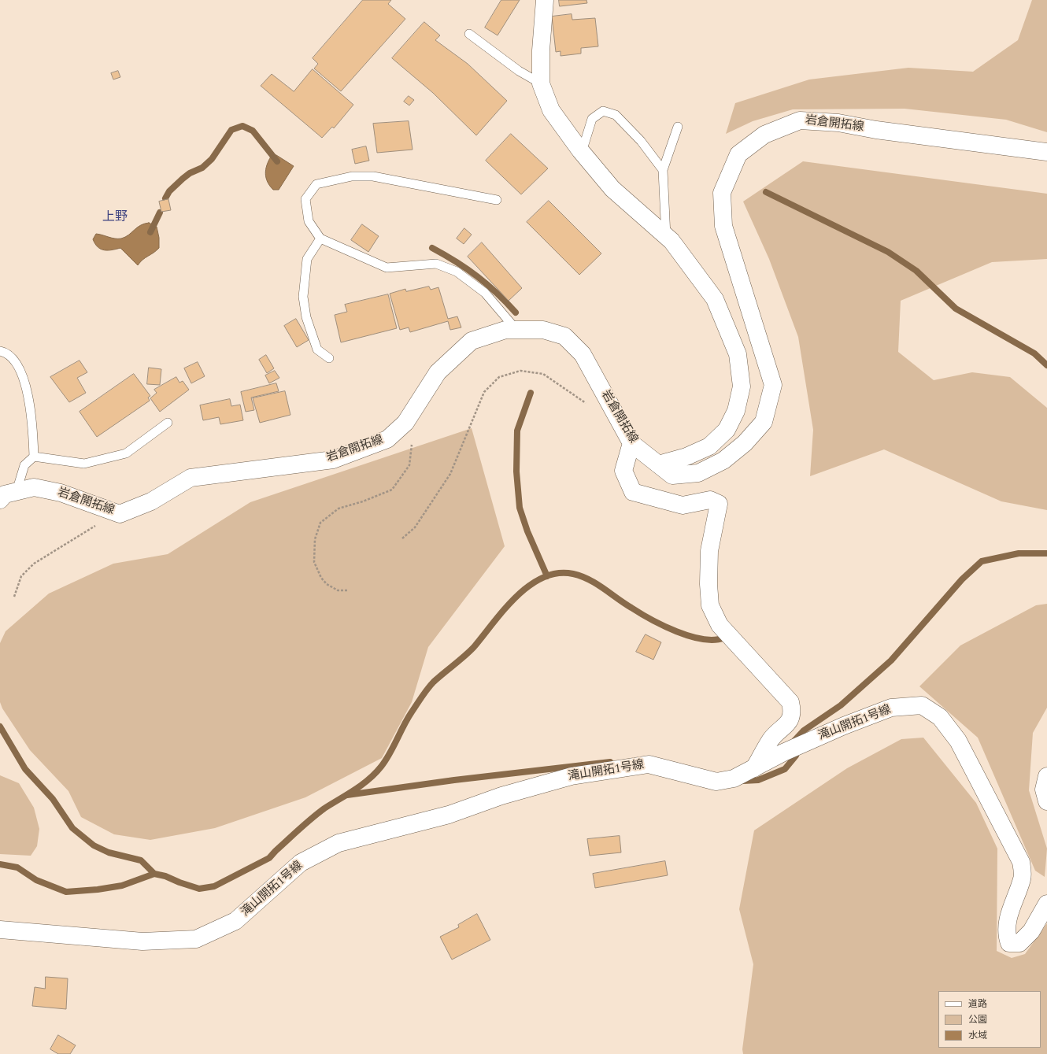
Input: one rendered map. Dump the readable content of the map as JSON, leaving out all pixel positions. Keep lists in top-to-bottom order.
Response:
{
  "streets": {
    "street": ["岩倉開拓線", "滝山開拓1号線"]
  },
  "districts": ["上野"],
  "legend": ["道路", "公園", "水域"]
}
